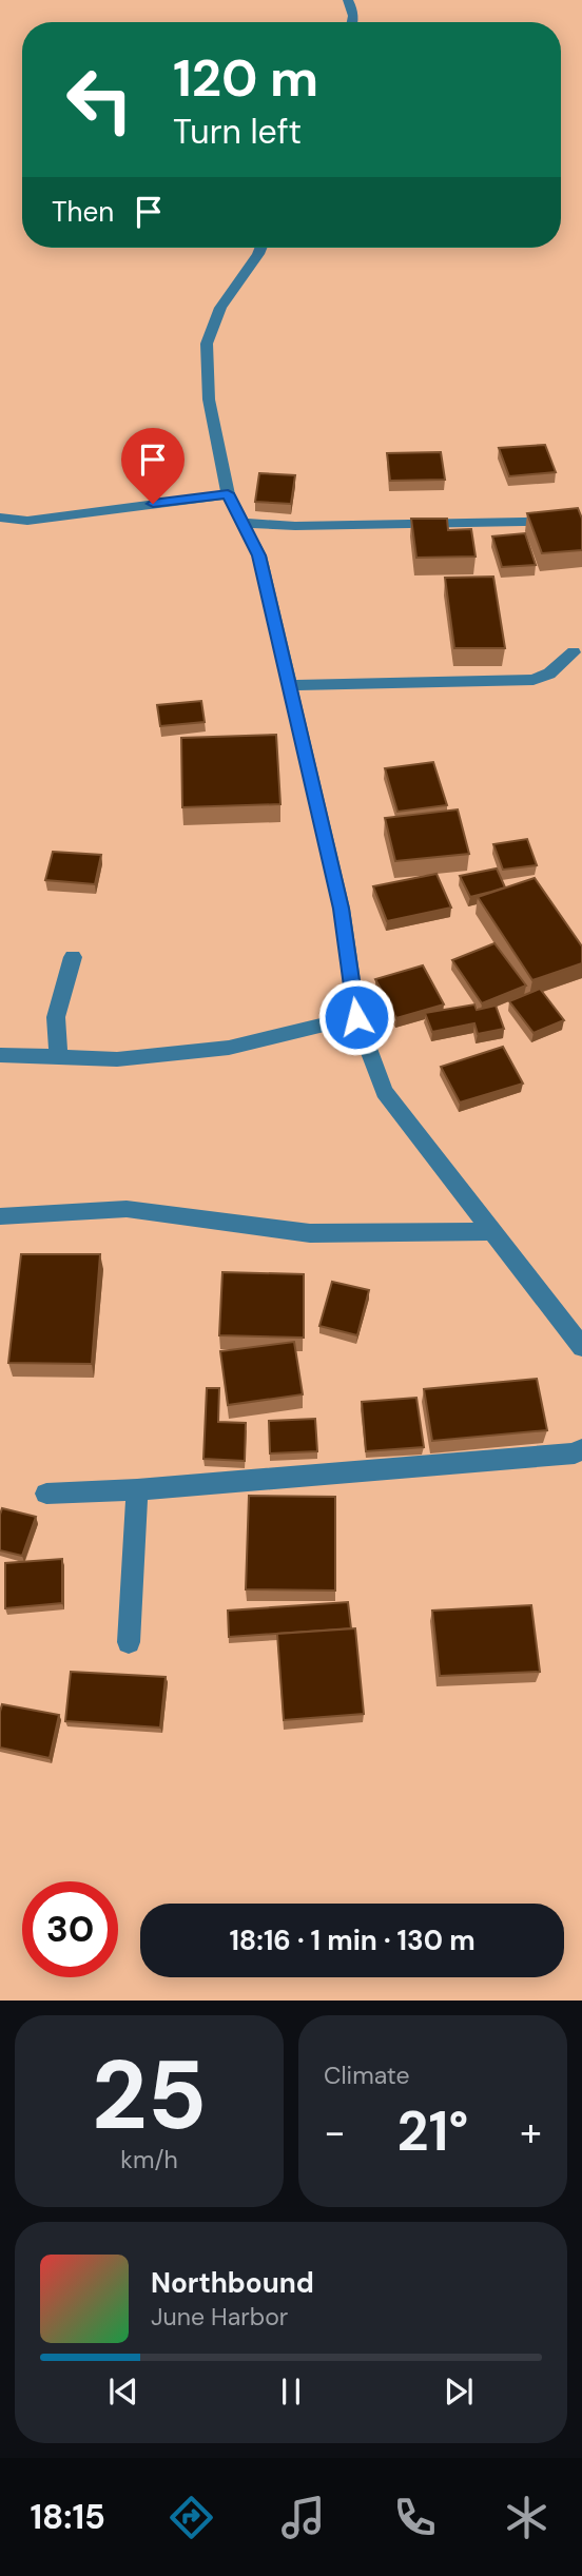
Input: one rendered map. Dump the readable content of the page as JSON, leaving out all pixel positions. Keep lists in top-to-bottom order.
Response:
{
  "page": {
    "turn": ["120 m", "Turn left"],
    "then": "Then",
    "limit": "30",
    "trip": "18:16 · 1 min · 130 m",
    "tile": [
      ["25", "km/h"],
      "Climate"
    ],
    "heat": ["−", "21°", "+"],
    "song": ["Northbound", "June Harbor"],
    "tabs": "18:15"
  }
}
